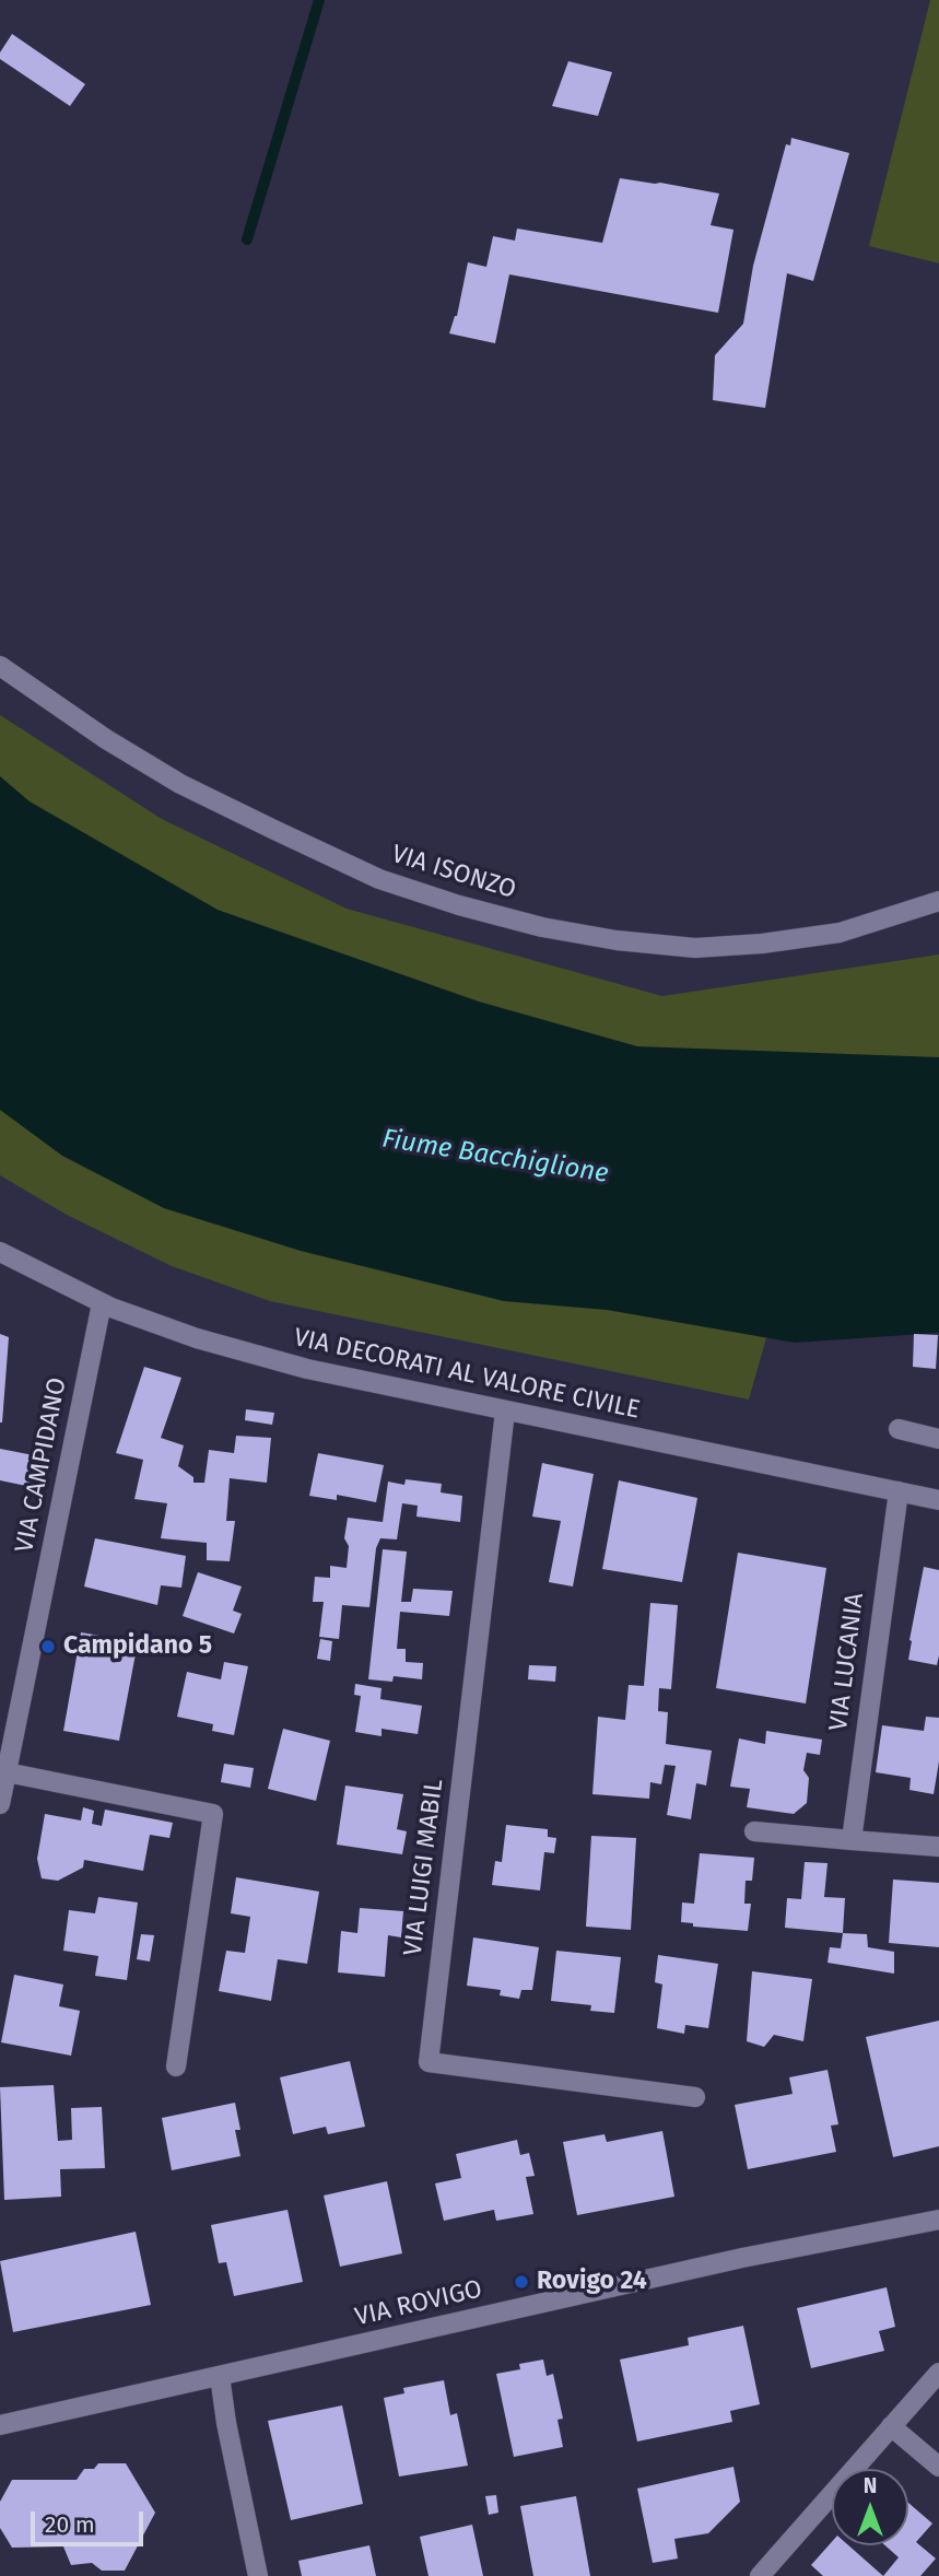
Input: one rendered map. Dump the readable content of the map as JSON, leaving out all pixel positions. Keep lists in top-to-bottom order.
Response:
{
  "streets": {
    "street": [
      "VIA ISONZO",
      "VIA DECORATI AL VALORE CIVILE",
      "VIA CAMPIDANO",
      "VIA LUCANIA",
      "VIA LUIGI MABIL",
      "VIA ROVIGO"
    ]
  },
  "crossings": [
    ["VIA DECORATI AL VALORE CIVILE", "VIA CAMPIDANO"],
    ["VIA DECORATI AL VALORE CIVILE", "VIA LUCANIA"],
    ["VIA DECORATI AL VALORE CIVILE", "VIA LUIGI MABIL"]
  ],
  "water": ["Fiume Bacchiglione"],
  "places": ["Campidano 5", "Rovigo 24"],
  "scale_bar": "20 m",
  "north": "top"
}
